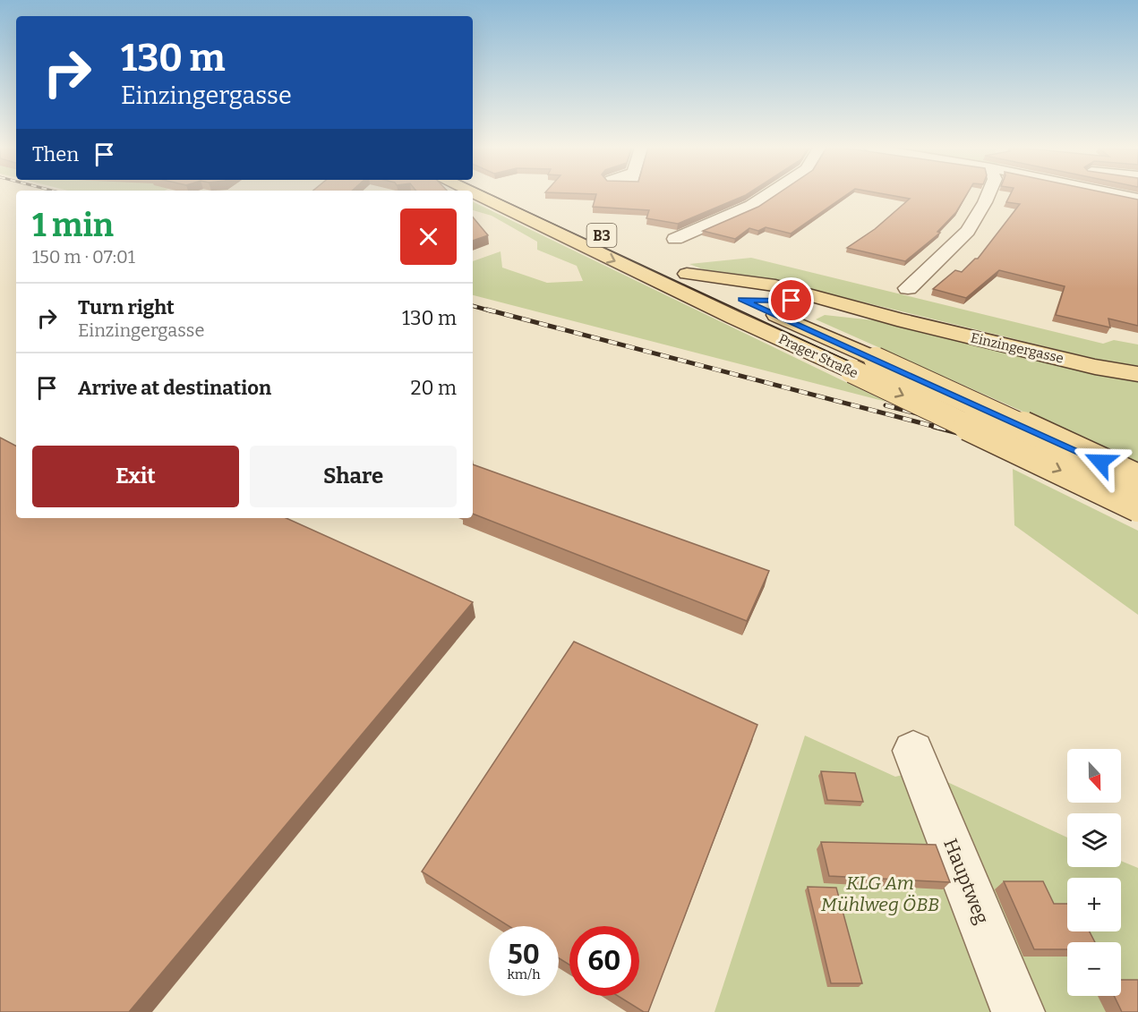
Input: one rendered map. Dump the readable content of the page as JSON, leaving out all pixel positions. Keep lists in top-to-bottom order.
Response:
{
  "streets": {
    "main road": ["B3", "Einzingergasse", "Prager Straße"],
    "street": ["Hauptweg"]
  },
  "crossings": [
    ["Einzingergasse", "Prager Straße"]
  ],
  "parks": ["KLG Am Mühlweg ÖBB"],
  "north": "bottom",
  "page": {
    "turn": ["130 m", "Einzingergasse"],
    "then": "Then",
    "heading": ["1 min", "150 m · 07:01"],
    "list": [
      {
        "name": "Turn right",
        "note": "Einzingergasse",
        "value": "130 m"
      },
      {
        "name": "Arrive at destination",
        "value": "20 m"
      }
    ],
    "buttons": ["Exit", "Share"],
    "map_buttons": ["+", "−"],
    "speed": "50 km/h",
    "limit": "60"
  }
}
